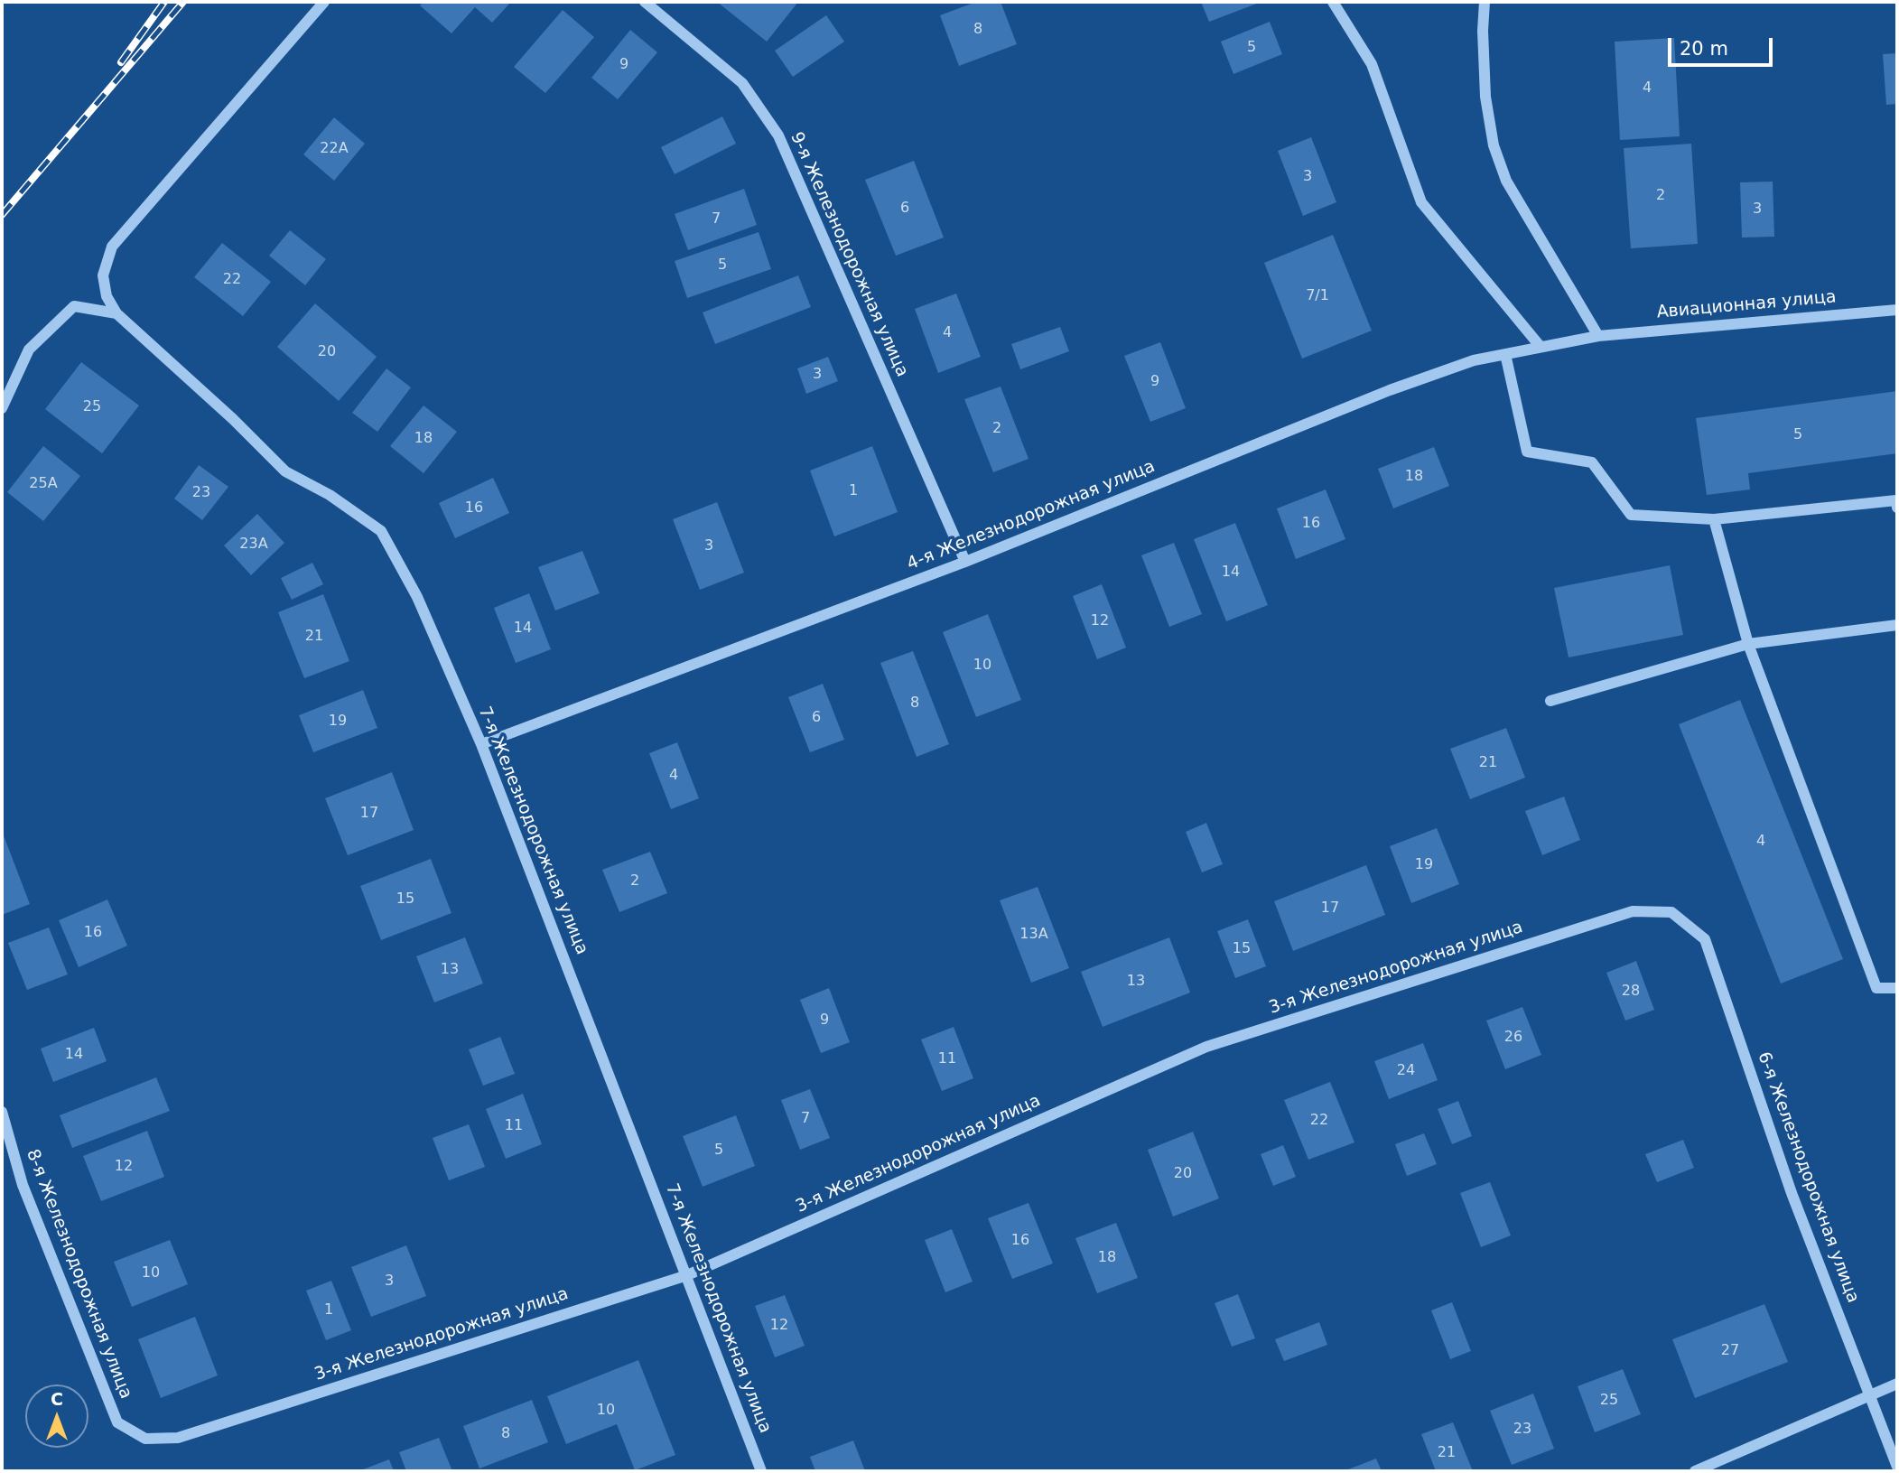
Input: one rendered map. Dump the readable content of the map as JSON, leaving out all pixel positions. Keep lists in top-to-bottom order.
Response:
{
  "streets": {
    "street": [
      "9-я Железнодорожная улица",
      "Авиационная улица",
      "4-я Железнодорожная улица",
      "7-я Железнодорожная улица",
      "3-я Железнодорожная улица",
      "6-я Железнодорожная улица",
      "8-я Железнодорожная улица"
    ]
  },
  "crossings": [
    ["9-я Железнодорожная улица", "4-я Железнодорожная улица"],
    ["Авиационная улица", "4-я Железнодорожная улица"],
    ["4-я Железнодорожная улица", "7-я Железнодорожная улица"],
    ["7-я Железнодорожная улица", "3-я Железнодорожная улица"],
    ["3-я Железнодорожная улица", "6-я Железнодорожная улица"],
    ["3-я Железнодорожная улица", "8-я Железнодорожная улица"]
  ],
  "house_numbers": [
    "8",
    "5",
    "9",
    "4",
    "22А",
    "3",
    "2",
    "6",
    "3",
    "7",
    "5",
    "22",
    "7/1",
    "4",
    "20",
    "3",
    "9",
    "25",
    "2",
    "5",
    "18",
    "18",
    "25А",
    "1",
    "23",
    "16",
    "16",
    "23А",
    "3",
    "14",
    "12",
    "14",
    "21",
    "10",
    "8",
    "6",
    "19",
    "21",
    "4",
    "17",
    "4",
    "19",
    "2",
    "15",
    "17",
    "16",
    "13А",
    "15",
    "13",
    "13",
    "28",
    "9",
    "26",
    "14",
    "11",
    "24",
    "7",
    "22",
    "11",
    "5",
    "12",
    "20",
    "16",
    "18",
    "10",
    "3",
    "1",
    "12",
    "27",
    "25",
    "10",
    "23",
    "8",
    "21"
  ],
  "scale_bar": "20 m",
  "north": "top"
}
